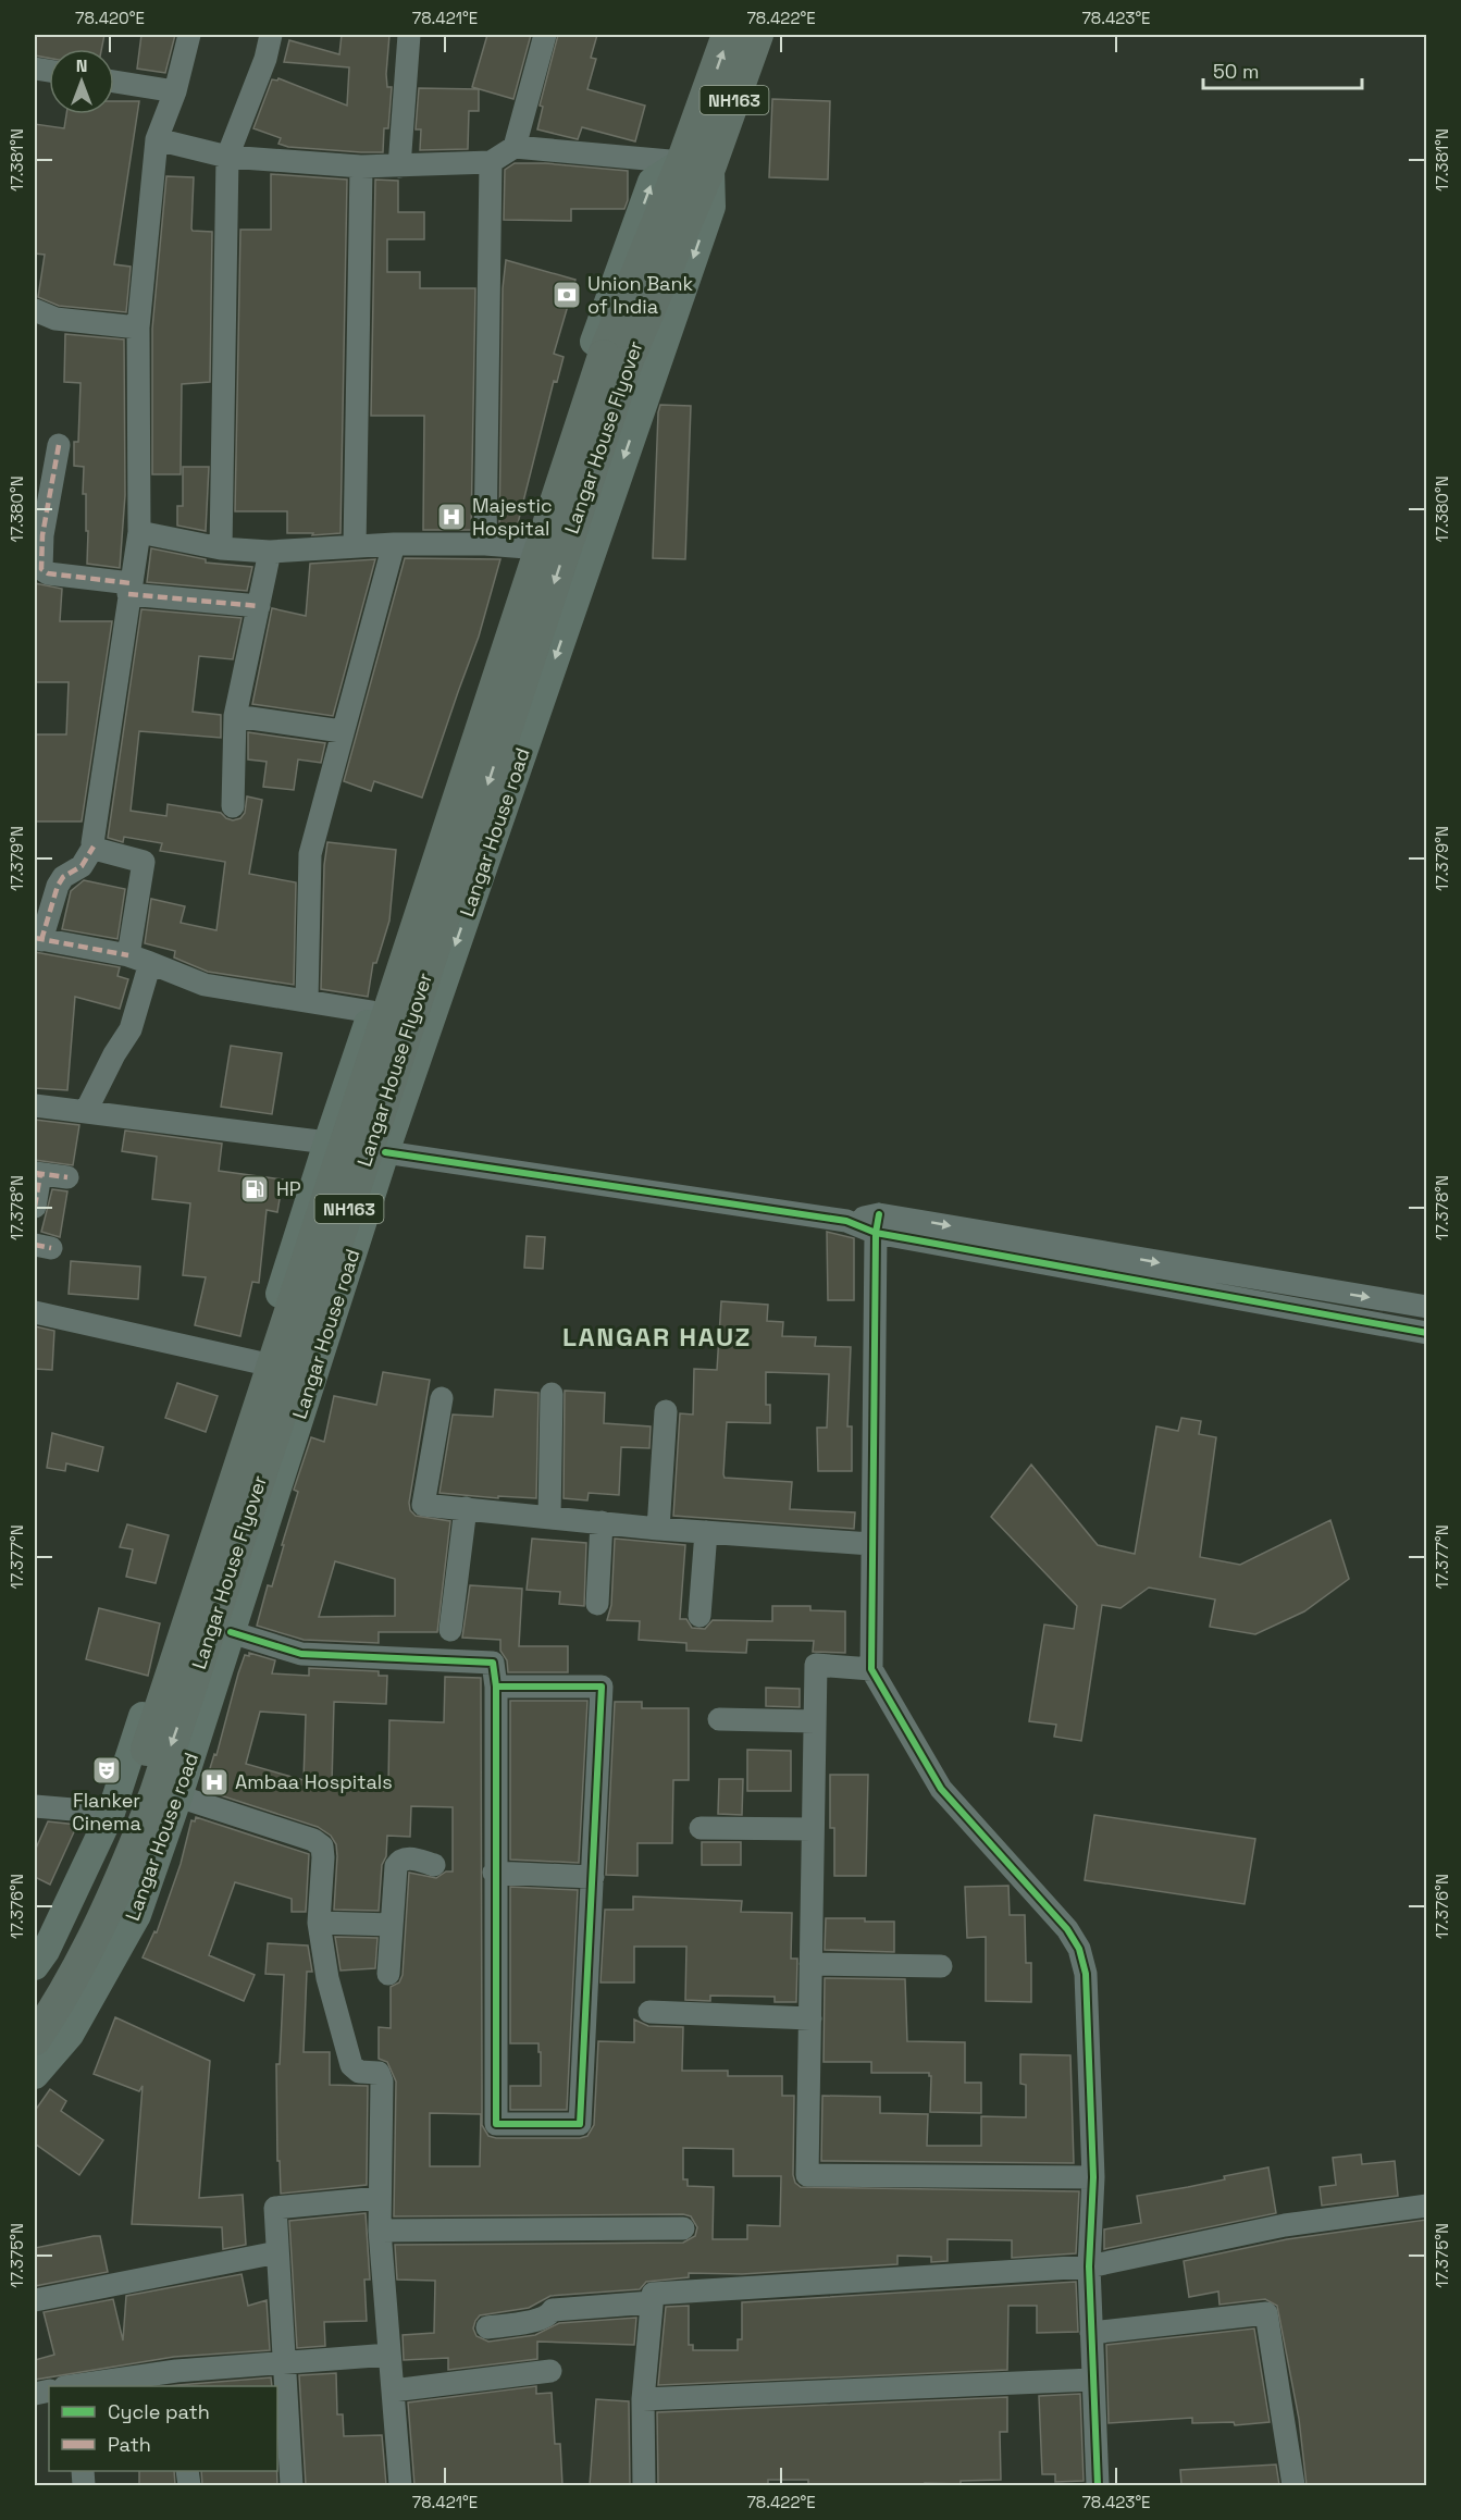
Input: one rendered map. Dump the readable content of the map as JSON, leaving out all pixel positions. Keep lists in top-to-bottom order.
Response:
{
  "streets": {
    "highway": ["NH163", "Langar House Flyover"],
    "main road": ["Langar House road"]
  },
  "crossings": [
    ["NH163", "Langar House Flyover"],
    ["NH163", "Langar House road"],
    ["Langar House Flyover", "Langar House road"]
  ],
  "districts": ["LANGAR HAUZ"],
  "places": {
    "bank": ["Union Bank of India"],
    "hospital": ["Majestic Hospital", "Ambaa Hospitals"],
    "fuel station": ["HP"],
    "theatre": ["Flanker Cinema"]
  },
  "legend": ["Cycle path", "Path"],
  "scale_bar": "50 m",
  "north": "top",
  "coordinates": [
    "78.420°E",
    "78.421°E",
    "78.422°E",
    "78.423°E",
    "17.381°N",
    "17.380°N",
    "17.379°N",
    "17.378°N",
    "17.377°N",
    "17.376°N",
    "17.375°N"
  ]
}
